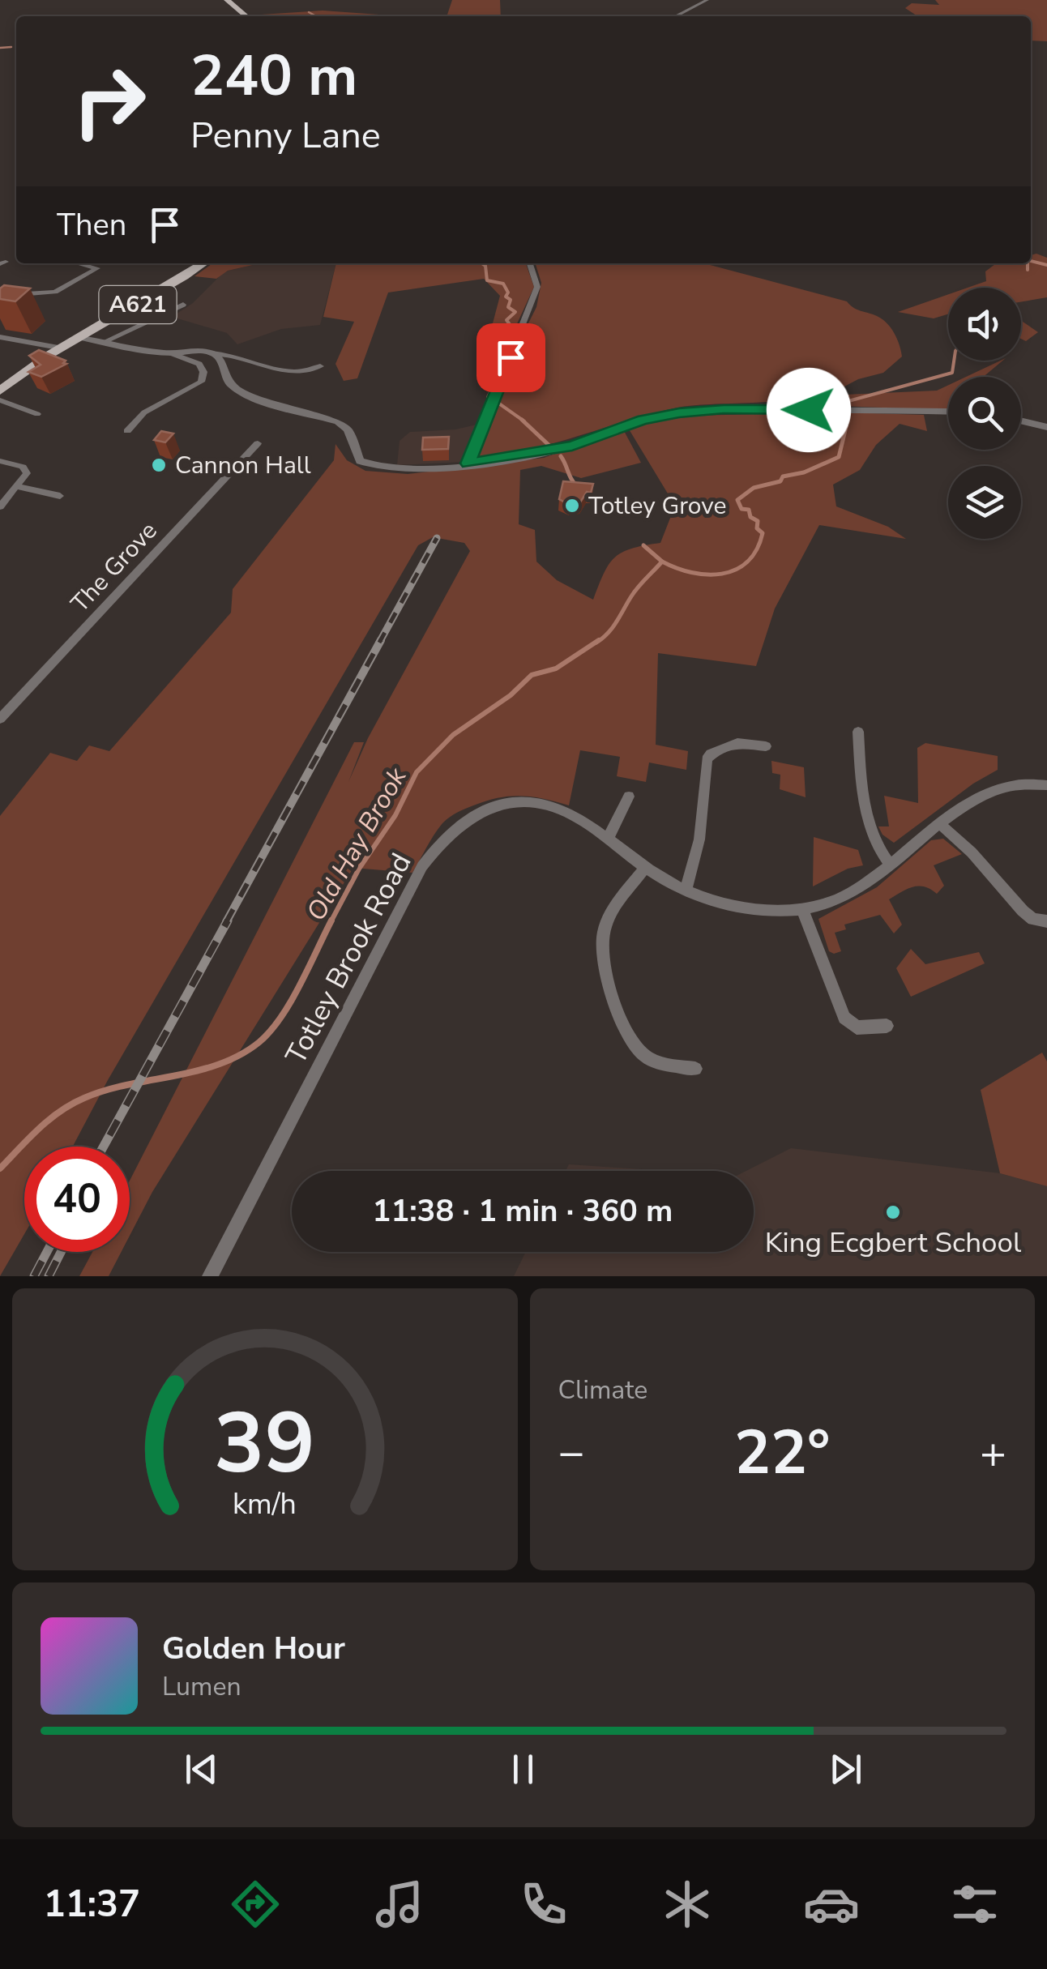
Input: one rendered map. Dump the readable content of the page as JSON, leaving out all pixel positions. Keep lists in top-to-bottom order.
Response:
{
  "streets": {
    "main road": ["A621"],
    "street": ["The Grove", "Totley Brook Road"]
  },
  "water": ["Old Hay Brook"],
  "places": ["Cannon Hall", "Totley Grove", "King Ecgbert School"],
  "page": {
    "turn": ["240 m", "Penny Lane"],
    "then": "Then",
    "limit": "40",
    "trip": "11:38 · 1 min · 360 m",
    "tile": "Climate",
    "heat": ["−", "22°", "+"],
    "song": ["Golden Hour", "Lumen"],
    "tabs": "11:37",
    "gauge": ["39", "km/h"]
  }
}
